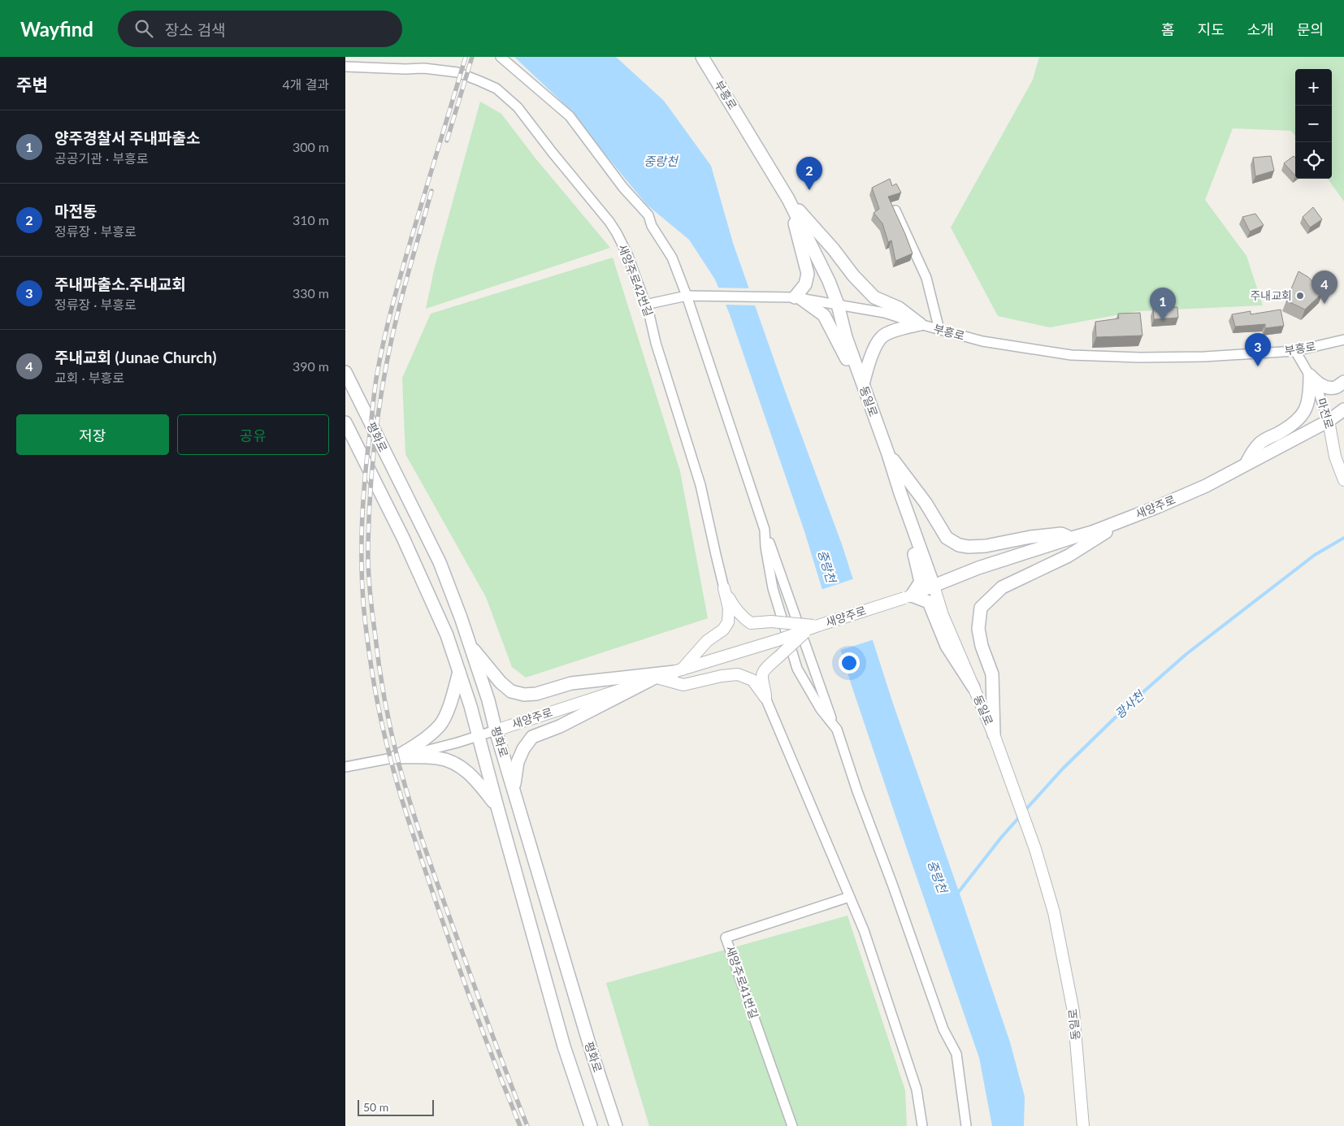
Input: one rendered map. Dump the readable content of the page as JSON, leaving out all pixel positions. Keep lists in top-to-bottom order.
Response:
{
  "streets": {
    "main road": [
      "부흥로",
      "동일로",
      "평화로",
      "새양주로"
    ],
    "street": ["새양주로42번길", "마전로", "새양주로41번길"]
  },
  "crossings": [
    ["부흥로", "동일로"],
    ["부흥로", "마전로"],
    ["동일로", "새양주로"],
    ["마전로", "새양주로"],
    ["평화로", "새양주로"]
  ],
  "water": ["중랑천", "광사천"],
  "places": ["주내교회"],
  "scale_bar": "50 m",
  "page": {
    "header": "Wayfind",
    "search": "장소 검색",
    "nav": [
      "홈",
      "지도",
      "소개",
      "문의"
    ],
    "heading": ["주변", "4개 결과"],
    "map_buttons": ["+", "−"],
    "list": [
      {
        "mark": "1",
        "name": "양주경찰서 주내파출소",
        "note": "공공기관 · 부흥로",
        "value": "300 m"
      },
      {
        "mark": "2",
        "name": "마전동",
        "note": "정류장 · 부흥로",
        "value": "310 m"
      },
      {
        "mark": "3",
        "name": "주내파출소.주내교회",
        "note": "정류장 · 부흥로",
        "value": "330 m"
      },
      {
        "mark": "4",
        "name": "주내교회 (Junae Church)",
        "note": "교회 · 부흥로",
        "value": "390 m"
      }
    ],
    "pins": [
      "2",
      "4",
      "1",
      "3"
    ],
    "buttons": ["저장", "공유"],
    "scale": "50 m"
  }
}
